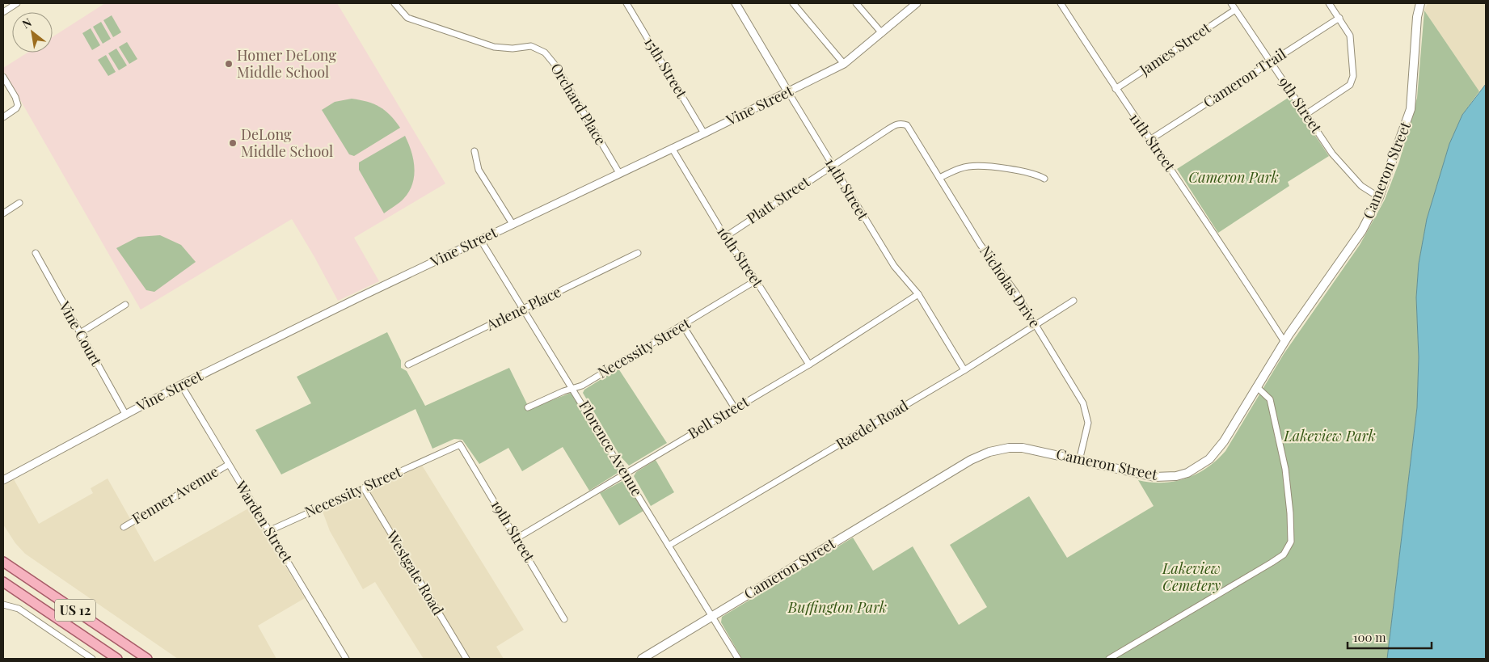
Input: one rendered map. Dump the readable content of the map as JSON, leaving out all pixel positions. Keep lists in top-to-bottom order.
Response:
{
  "streets": {
    "main road": ["Cameron Street", "US 12"],
    "street": [
      "James Street",
      "15th Street",
      "Cameron Trail",
      "Orchard Place",
      "9th Street",
      "Vine Street",
      "11th Street",
      "14th Street",
      "Platt Street",
      "16th Street",
      "Nicholas Drive",
      "Arlene Place",
      "Vine Court",
      "Necessity Street",
      "Bell Street",
      "Raedel Road",
      "Florence Avenue",
      "Fenner Avenue",
      "Warden Street",
      "19th Street",
      "Westgate Road"
    ]
  },
  "crossings": [
    ["James Street", "9th Street"],
    ["James Street", "11th Street"],
    ["15th Street", "Vine Street"],
    ["Cameron Trail", "9th Street"],
    ["Cameron Trail", "11th Street"],
    ["Orchard Place", "Vine Street"],
    ["9th Street", "Cameron Street"],
    ["Vine Street", "14th Street"],
    ["Vine Street", "16th Street"],
    ["Vine Street", "Vine Court"],
    ["Vine Street", "Florence Avenue"],
    ["Vine Street", "Warden Street"],
    ["11th Street", "Cameron Street"],
    ["Cameron Street", "Nicholas Drive"],
    ["Cameron Street", "Florence Avenue"],
    ["14th Street", "Platt Street"],
    ["14th Street", "Bell Street"],
    ["14th Street", "Raedel Road"],
    ["Platt Street", "16th Street"],
    ["Platt Street", "Nicholas Drive"],
    ["16th Street", "Necessity Street"],
    ["16th Street", "Bell Street"],
    ["Nicholas Drive", "Raedel Road"],
    ["Arlene Place", "Florence Avenue"],
    ["Necessity Street", "Florence Avenue"],
    ["Necessity Street", "Warden Street"],
    ["Necessity Street", "19th Street"],
    ["Necessity Street", "Westgate Road"],
    ["Bell Street", "Florence Avenue"],
    ["Bell Street", "19th Street"],
    ["Raedel Road", "Florence Avenue"],
    ["Fenner Avenue", "Warden Street"]
  ],
  "parks": [
    "Cameron Park",
    "Lakeview Park",
    "Lakeview Cemetery",
    "Buffington Park"
  ],
  "places": ["Homer DeLong Middle School", "DeLong Middle School"],
  "scale_bar": "100 m",
  "north": "top left"
}
